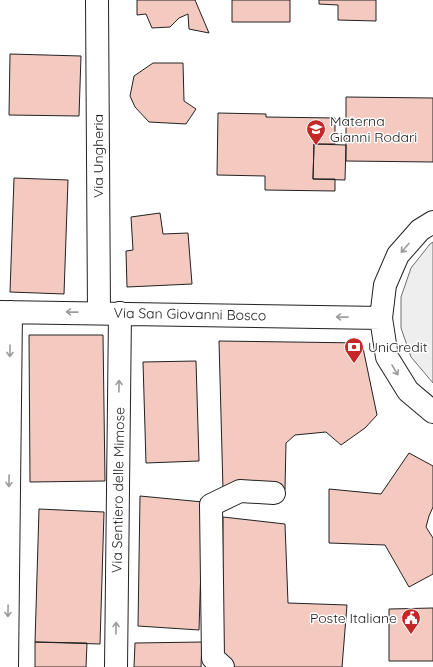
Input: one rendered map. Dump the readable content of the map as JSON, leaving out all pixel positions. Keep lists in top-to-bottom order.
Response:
{
  "streets": {
    "street": ["Via Ungheria", "Via San Giovanni Bosco", "Via Sentiero delle Mimose"]
  },
  "crossings": [
    ["Via Ungheria", "Via San Giovanni Bosco"],
    ["Via San Giovanni Bosco", "Via Sentiero delle Mimose"]
  ],
  "one_way": ["Via San Giovanni Bosco"],
  "places": {
    "school or university": ["Materna Gianni Rodari"],
    "bank": ["UniCredit"],
    "public building": ["Poste Italiane"]
  }
}
